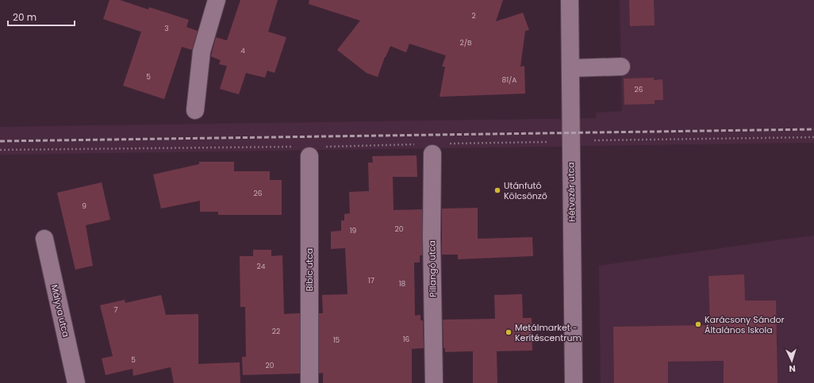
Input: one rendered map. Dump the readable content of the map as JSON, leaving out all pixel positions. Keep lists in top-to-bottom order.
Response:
{
  "streets": {
    "street": [
      "Hétvezér utca",
      "Pillangó utca",
      "Bíbic utca",
      "Mályva utca"
    ]
  },
  "places": ["Utánfutó Kölcsönző", "Karácsony Sándor Általános Iskola", "Metálmarket - Kerítéscentrum"],
  "house_numbers": [
    "2",
    "3",
    "2/B",
    "4",
    "5",
    "81/A",
    "26",
    "26",
    "9",
    "20",
    "19",
    "24",
    "17",
    "18",
    "7",
    "22",
    "16",
    "15",
    "5",
    "20"
  ],
  "scale_bar": "20 m",
  "north": "bottom"
}
